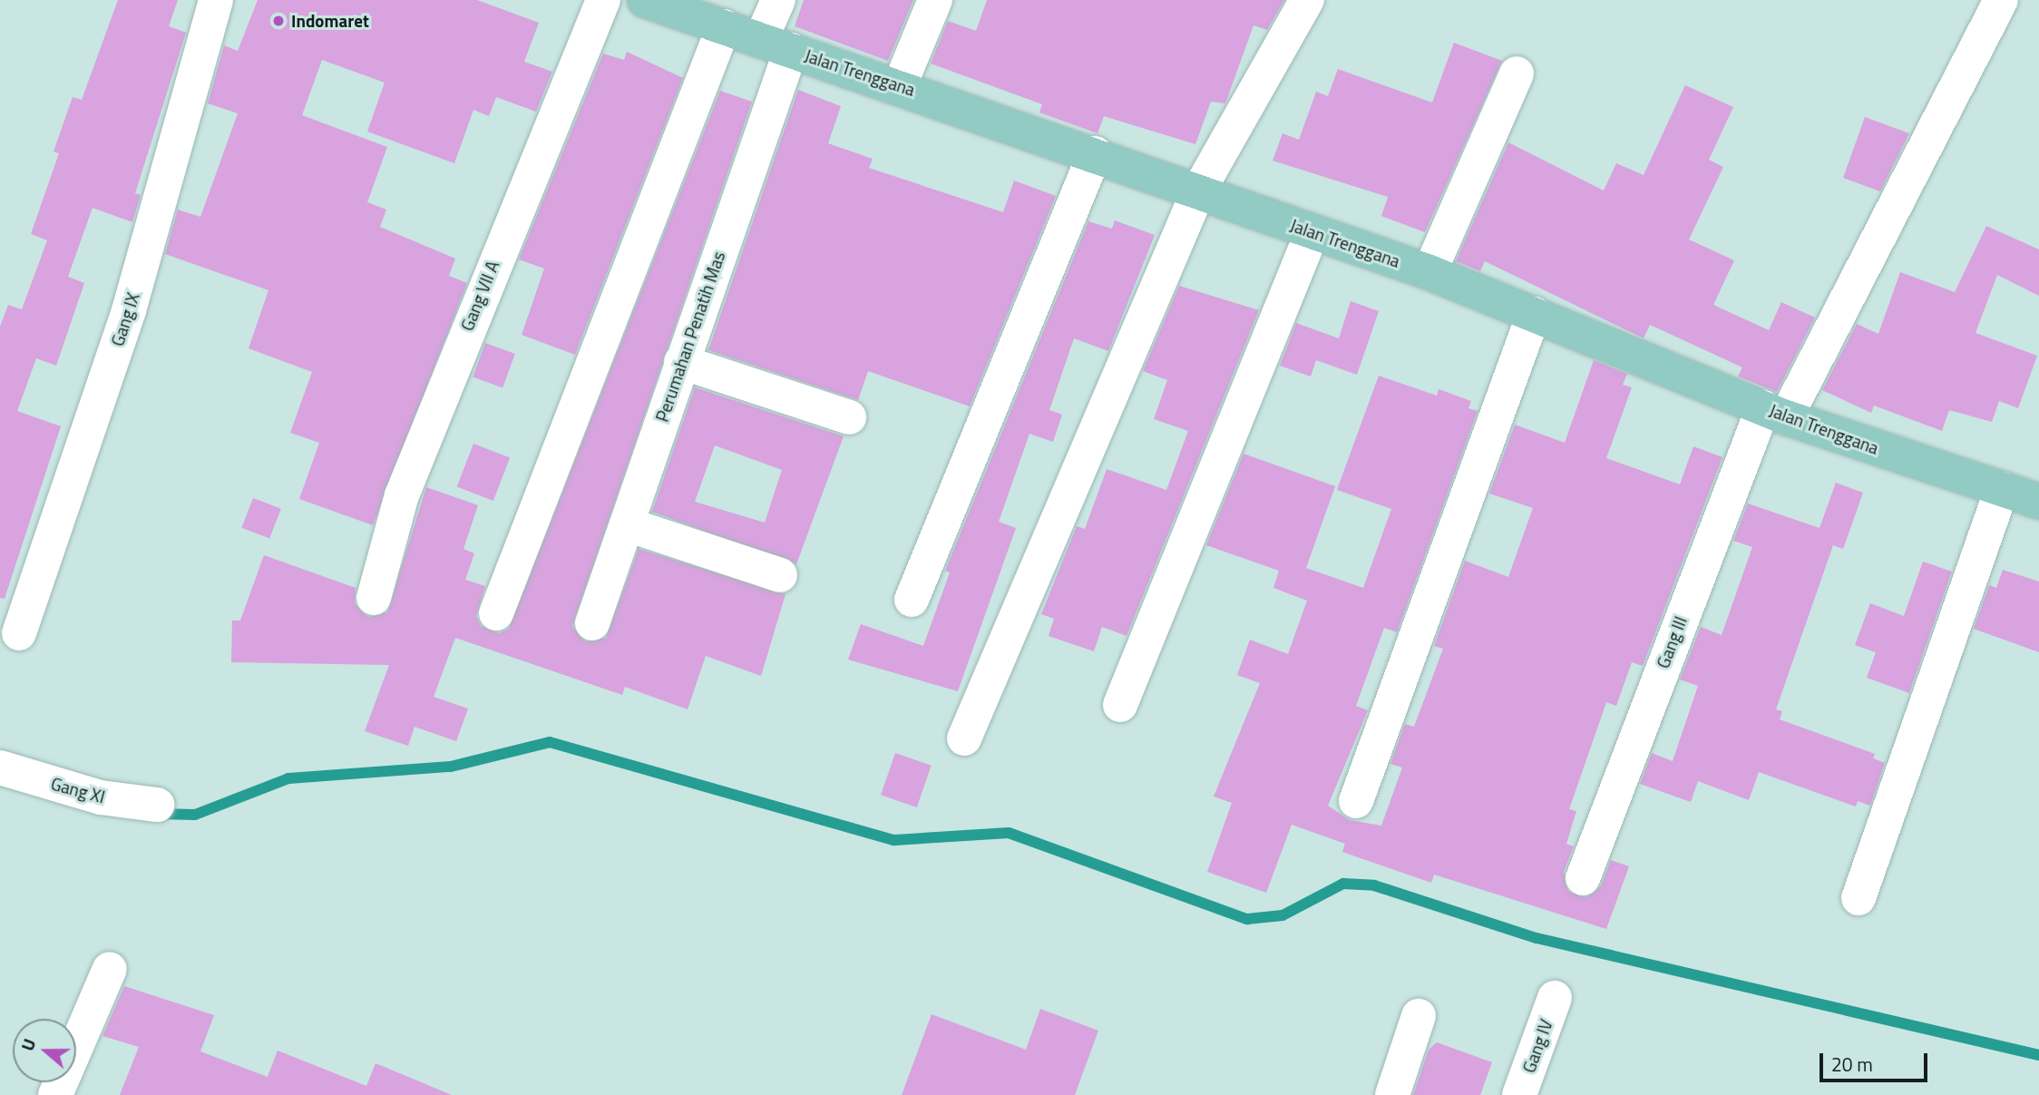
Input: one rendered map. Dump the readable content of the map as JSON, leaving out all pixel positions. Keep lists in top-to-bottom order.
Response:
{
  "streets": {
    "main road": ["Jalan Trenggana"],
    "street": [
      "Gang VII A",
      "Gang IX",
      "Perumahan Penatih Mas",
      "Gang III",
      "Gang XI",
      "Gang IV"
    ]
  },
  "crossings": [
    ["Jalan Trenggana", "Perumahan Penatih Mas"],
    ["Jalan Trenggana", "Gang III"]
  ],
  "places": ["Indomaret"],
  "scale_bar": "20 m",
  "north": "left"
}
